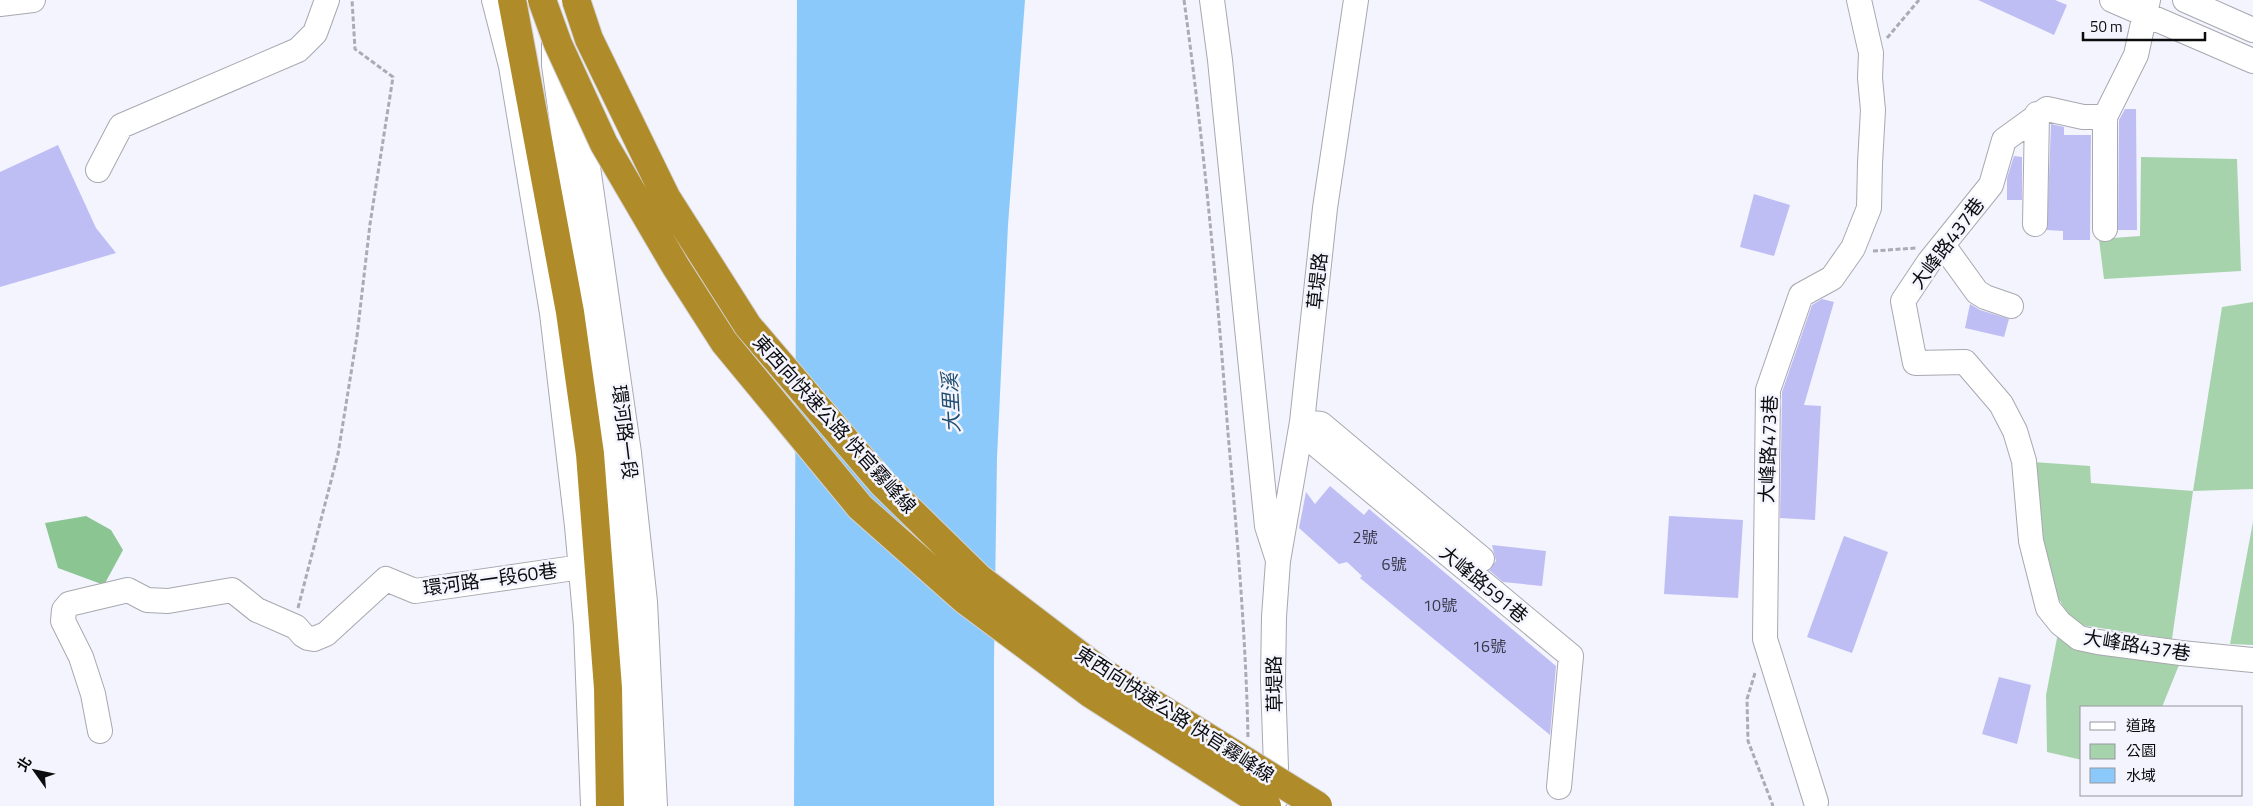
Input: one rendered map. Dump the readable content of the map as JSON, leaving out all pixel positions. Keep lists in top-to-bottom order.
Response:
{
  "streets": {
    "highway": ["東西向快速公路 快官霧峰線"],
    "street": [
      "大峰路437巷",
      "草堤路",
      "環河路一段",
      "大峰路473巷",
      "環河路一段60巷",
      "大峰路591巷"
    ]
  },
  "crossings": [
    ["草堤路", "大峰路591巷"]
  ],
  "water": ["大里溪"],
  "house_numbers": [
    "2號",
    "6號",
    "10號",
    "16號"
  ],
  "legend": ["道路", "公園", "水域"],
  "scale_bar": "50 m",
  "north": "top left"
}
